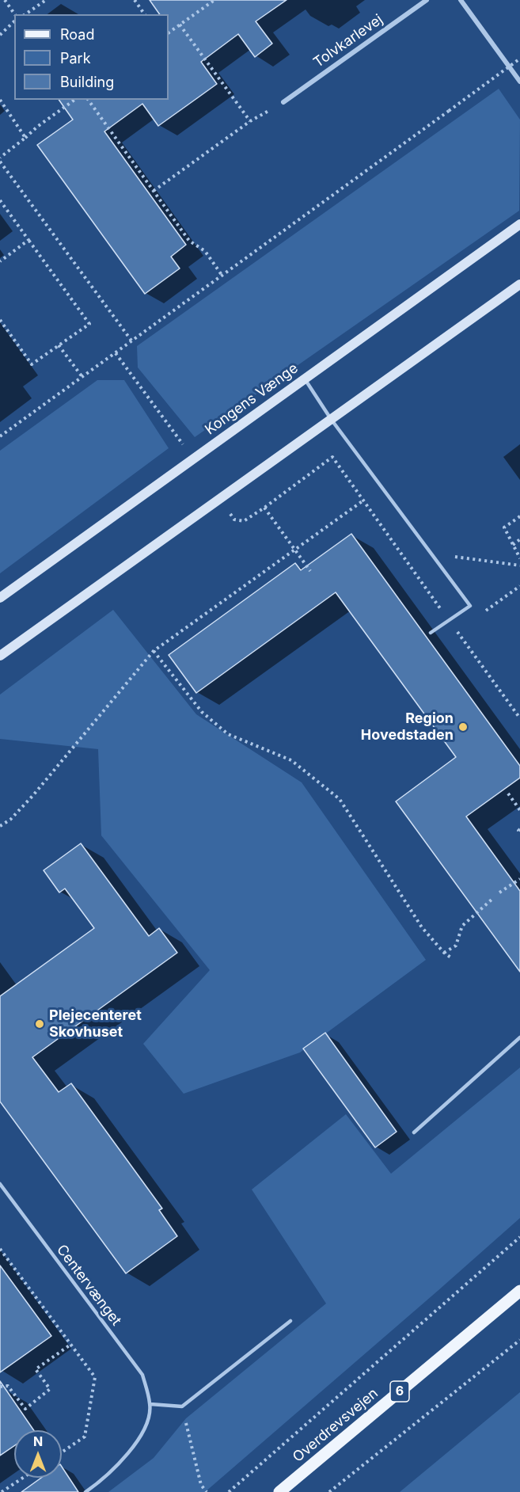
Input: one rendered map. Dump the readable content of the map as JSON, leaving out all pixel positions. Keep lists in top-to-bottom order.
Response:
{
  "streets": {
    "main road": ["6", "Overdrevsvejen"],
    "street": ["Tolvkarlevej", "Kongens Vænge"],
    "lane": ["Centervænget"]
  },
  "places": ["Region Hovedstaden", "Plejecenteret Skovhuset"],
  "legend": ["Road", "Park", "Building"],
  "north": "top"
}
